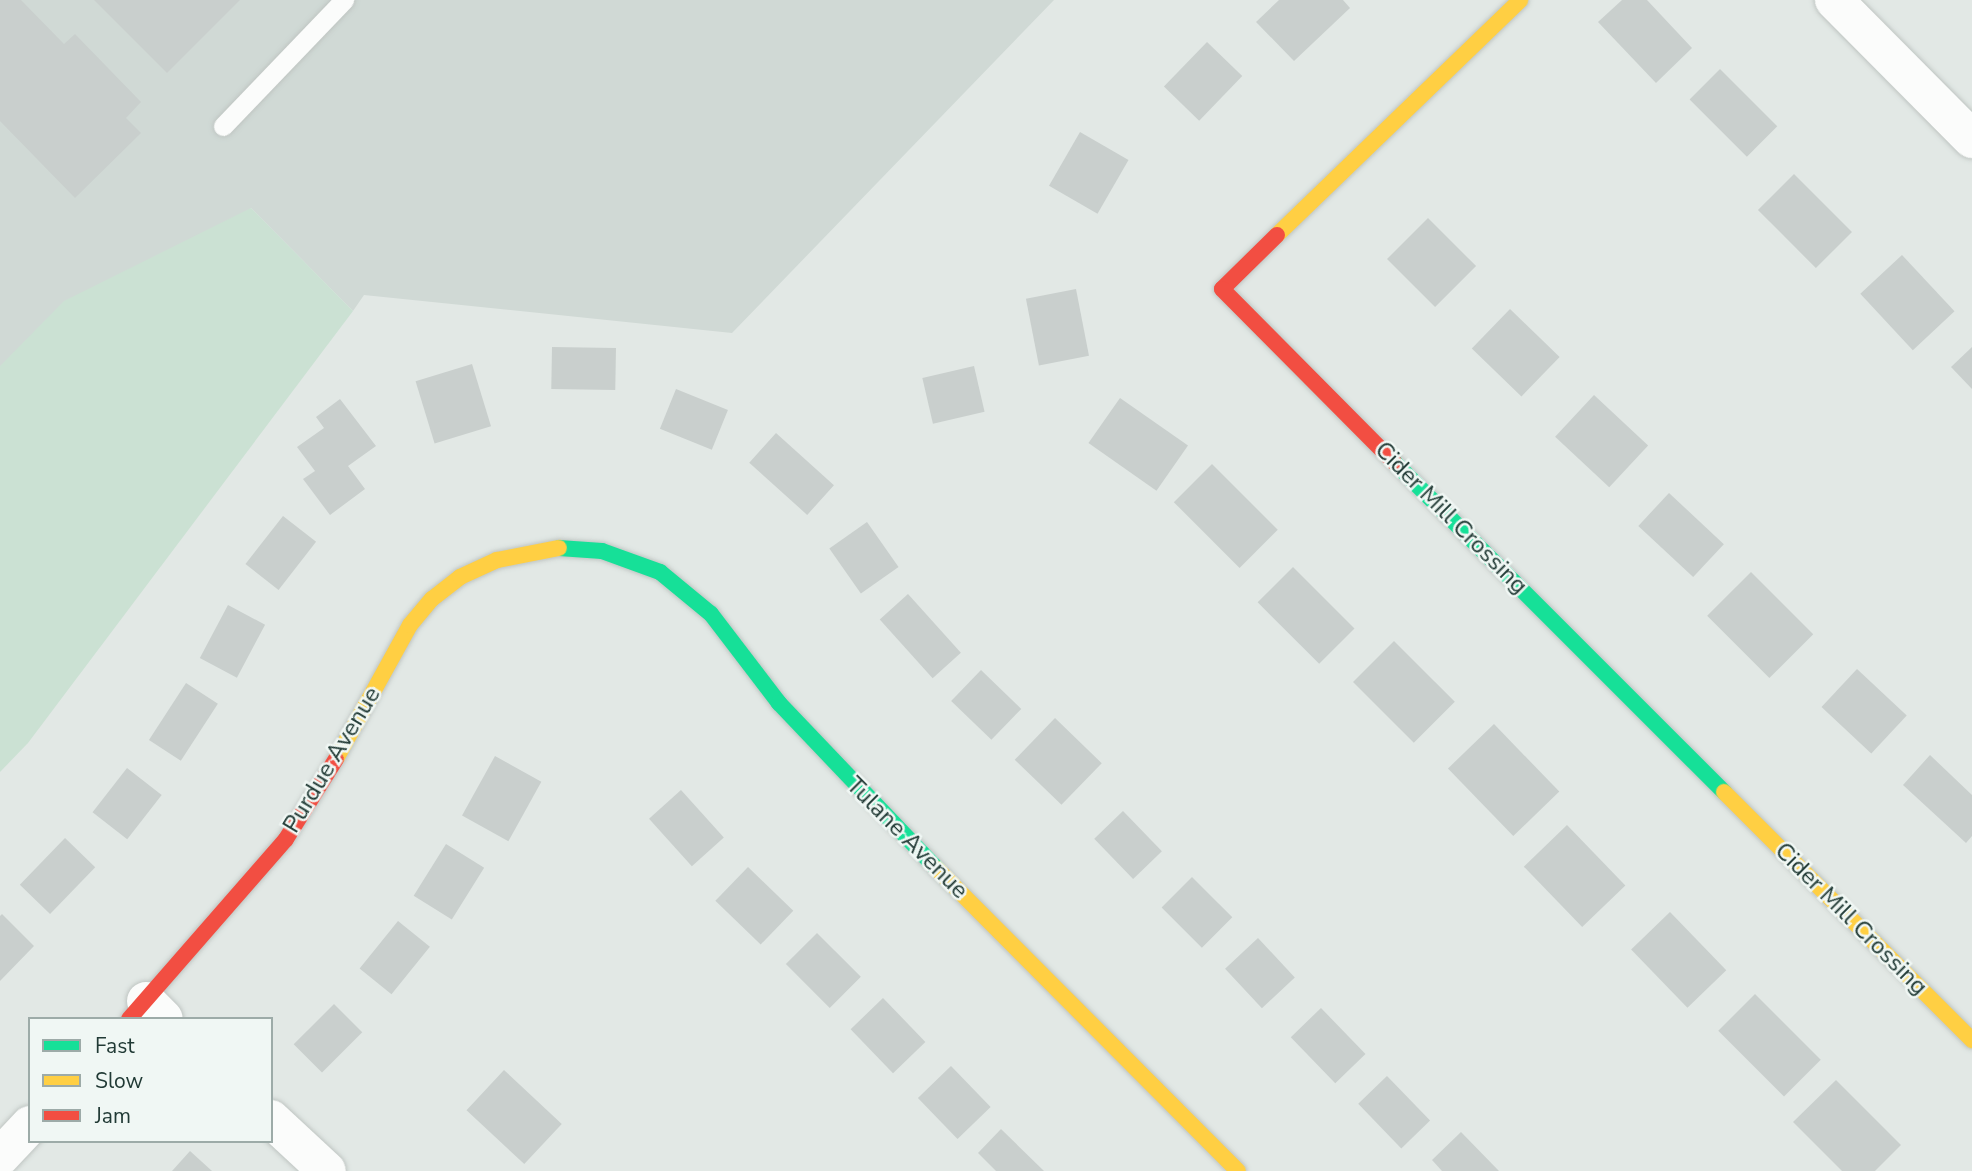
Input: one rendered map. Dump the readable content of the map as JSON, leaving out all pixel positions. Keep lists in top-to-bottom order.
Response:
{
  "streets": {
    "street": ["Cider Mill Crossing", "Purdue Avenue", "Tulane Avenue"]
  },
  "crossings": [
    ["Purdue Avenue", "Tulane Avenue"]
  ],
  "legend": ["Fast", "Slow", "Jam"]
}
